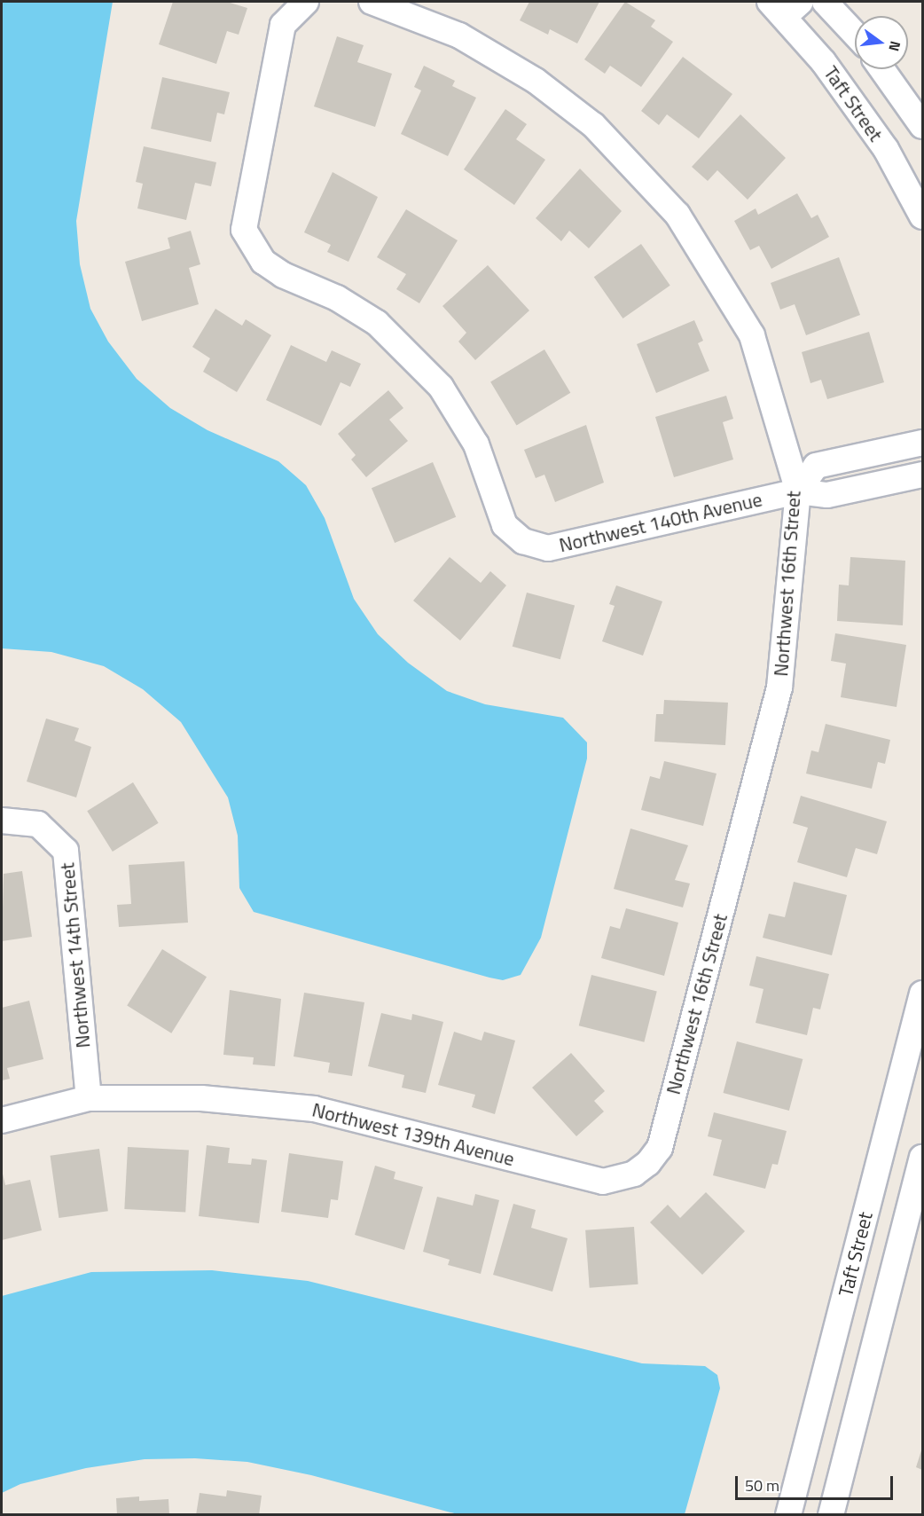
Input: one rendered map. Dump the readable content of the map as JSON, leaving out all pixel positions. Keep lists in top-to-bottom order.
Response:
{
  "streets": {
    "street": [
      "Taft Street",
      "Northwest 140th Avenue",
      "Northwest 16th Street",
      "Northwest 14th Street",
      "Northwest 139th Avenue"
    ]
  },
  "crossings": [
    ["Northwest 140th Avenue", "Northwest 16th Street"],
    ["Northwest 16th Street", "Northwest 139th Avenue"],
    ["Northwest 14th Street", "Northwest 139th Avenue"]
  ],
  "scale_bar": "50 m",
  "north": "right"
}
